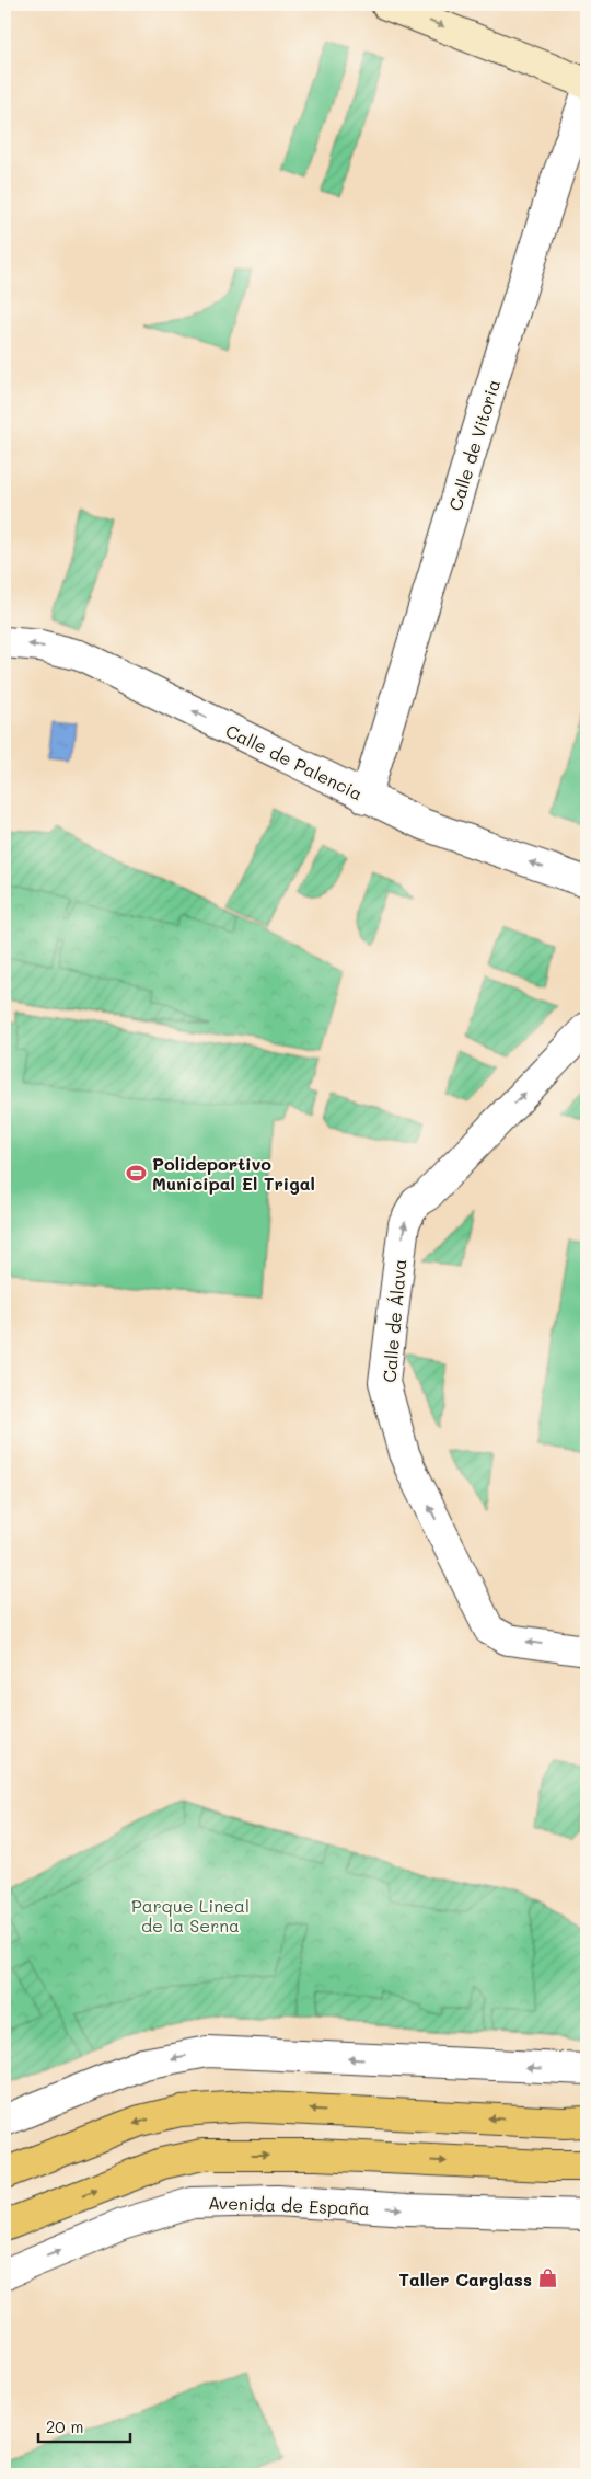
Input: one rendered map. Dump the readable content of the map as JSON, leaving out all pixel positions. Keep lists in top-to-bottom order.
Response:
{
  "streets": {
    "street": [
      "Calle de Vitoria",
      "Calle de Palencia",
      "Calle de Álava",
      "Avenida de España"
    ]
  },
  "crossings": [
    ["Calle de Vitoria", "Calle de Palencia"]
  ],
  "one_way": ["Calle de Palencia"],
  "parks": ["Parque Lineal de la Serna"],
  "places": {
    "sports": ["Polideportivo Municipal El Trigal"],
    "shop": ["Taller Carglass"]
  },
  "scale_bar": "20 m"
}
